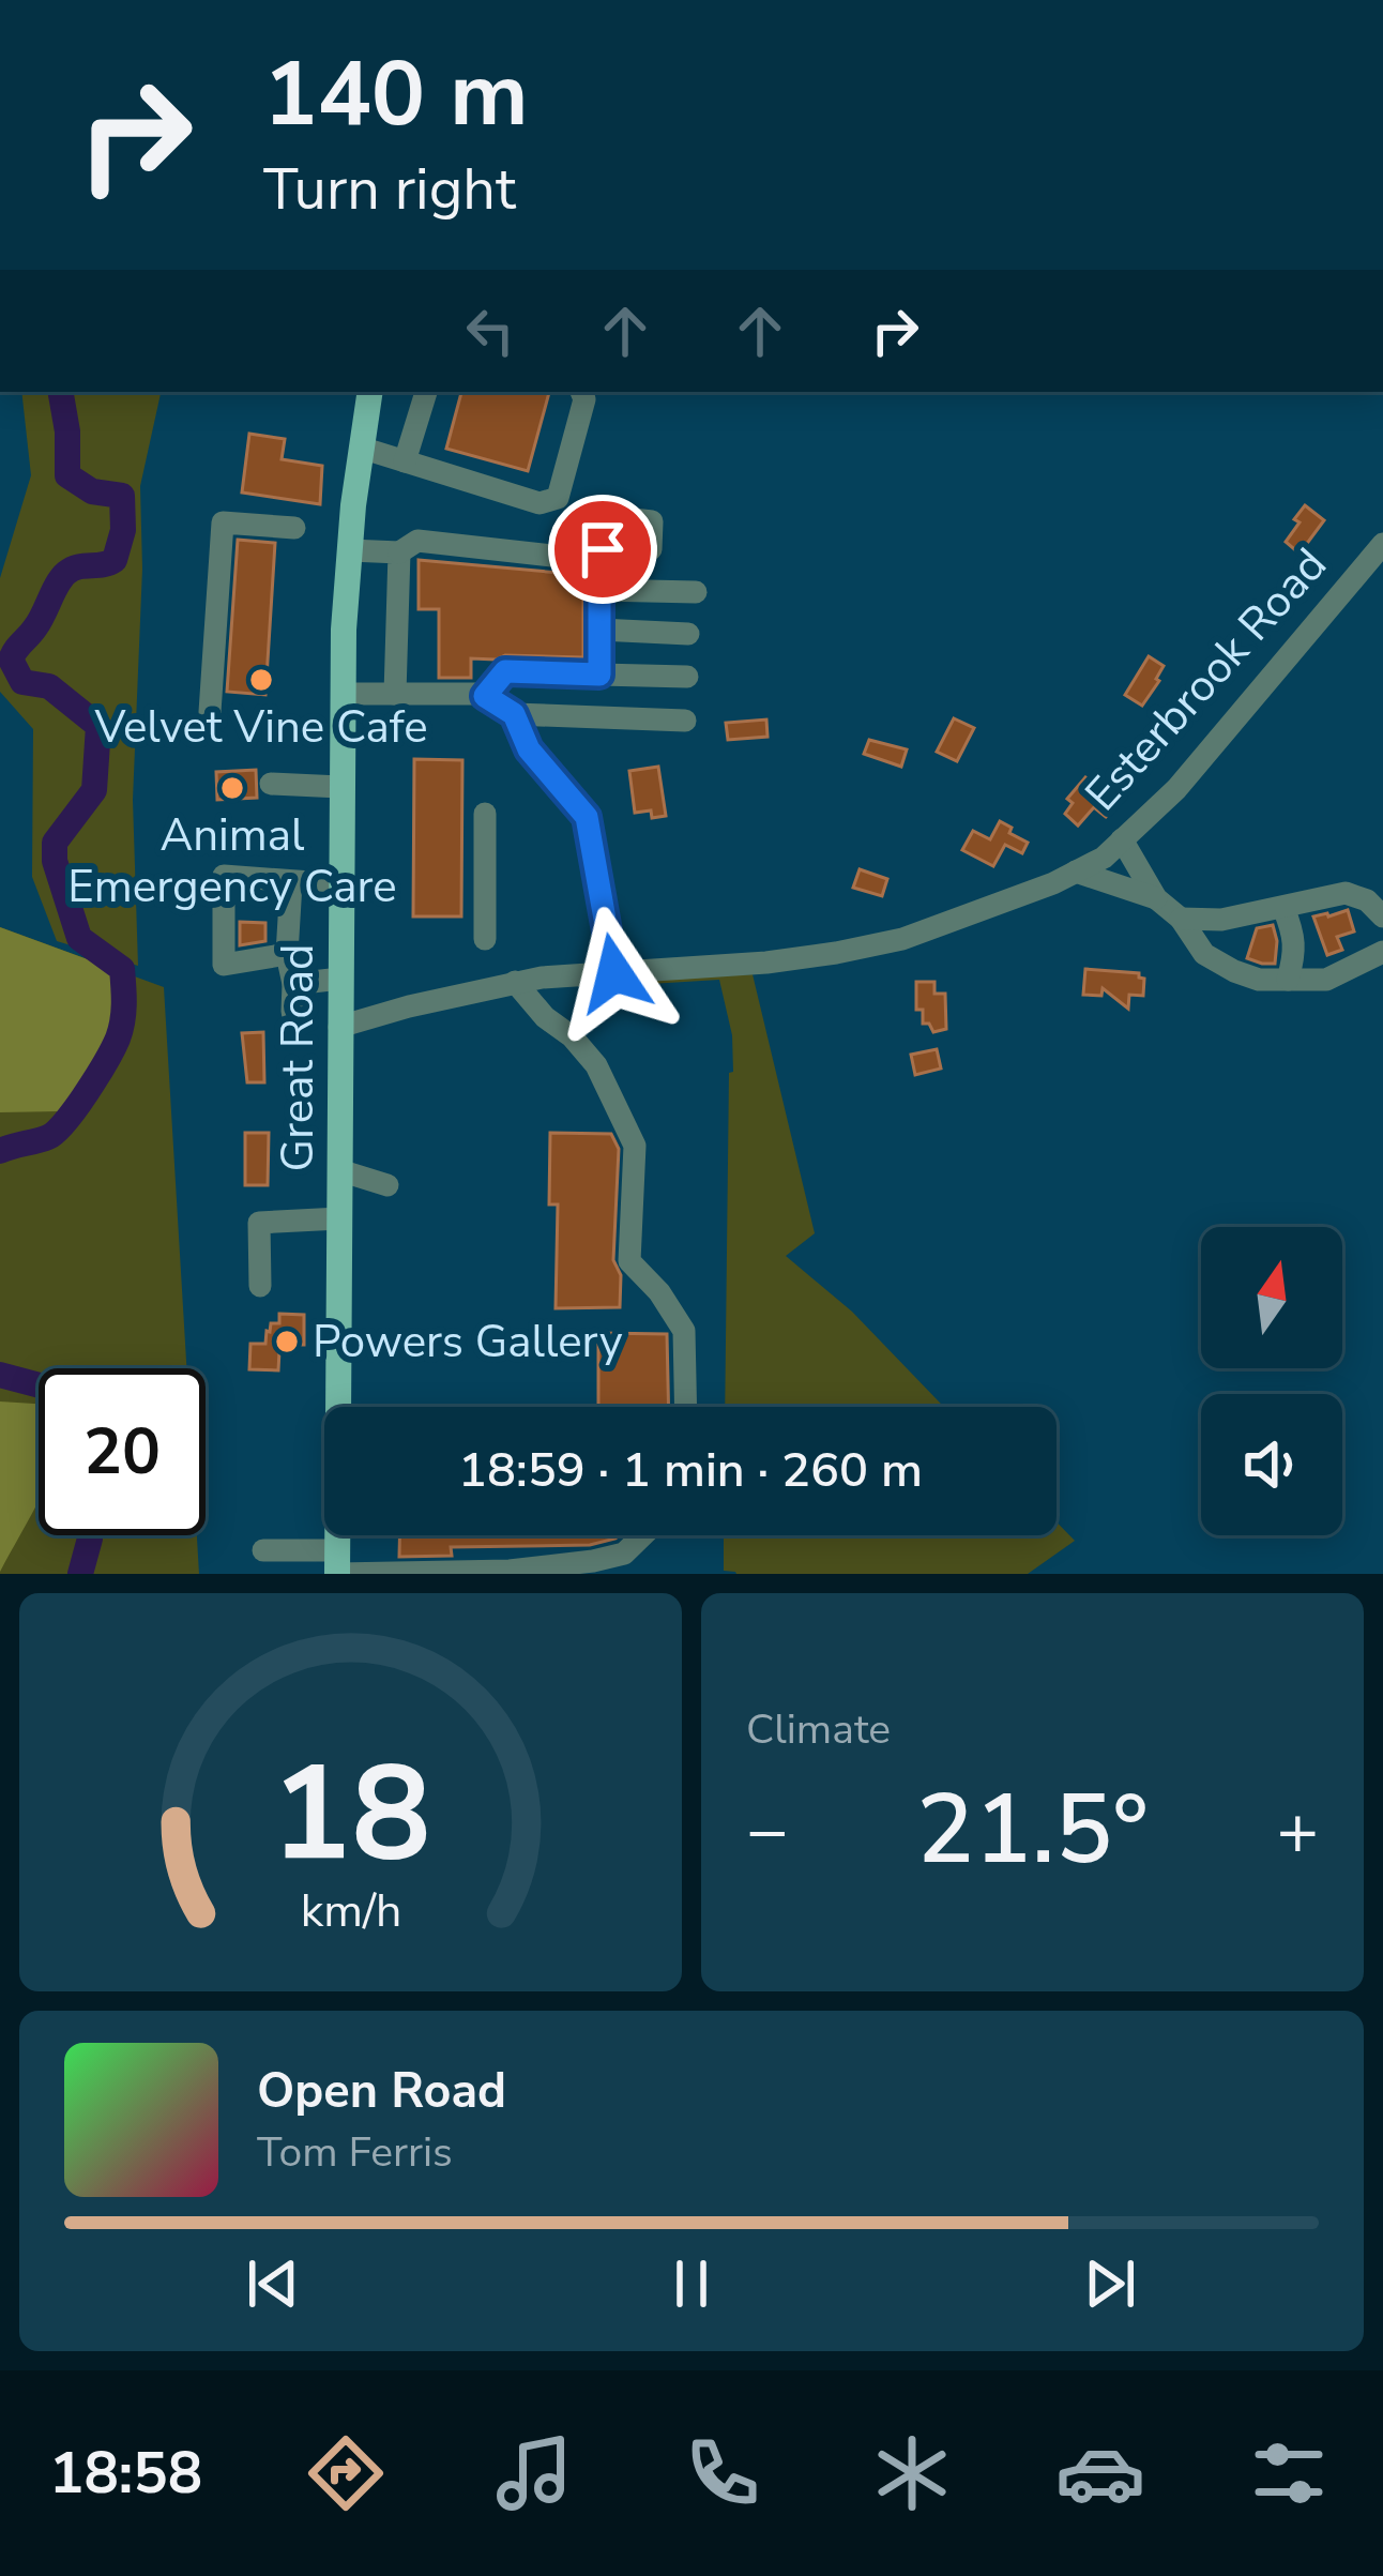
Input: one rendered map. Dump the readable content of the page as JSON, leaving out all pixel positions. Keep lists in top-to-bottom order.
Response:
{
  "streets": {
    "main road": ["Great Road"],
    "street": ["Esterbrook Road"]
  },
  "crossings": [
    ["Esterbrook Road", "Great Road"]
  ],
  "places": ["Velvet Vine Cafe", "Animal Emergency Care", "Powers Gallery"],
  "north": "top",
  "page": {
    "turn": ["140 m", "Turn right"],
    "limit": "20",
    "trip": "18:59 · 1 min · 260 m",
    "tile": "Climate",
    "heat": ["−", "21.5°", "+"],
    "song": ["Open Road", "Tom Ferris"],
    "tabs": "18:58",
    "gauge": ["18", "km/h"]
  }
}
